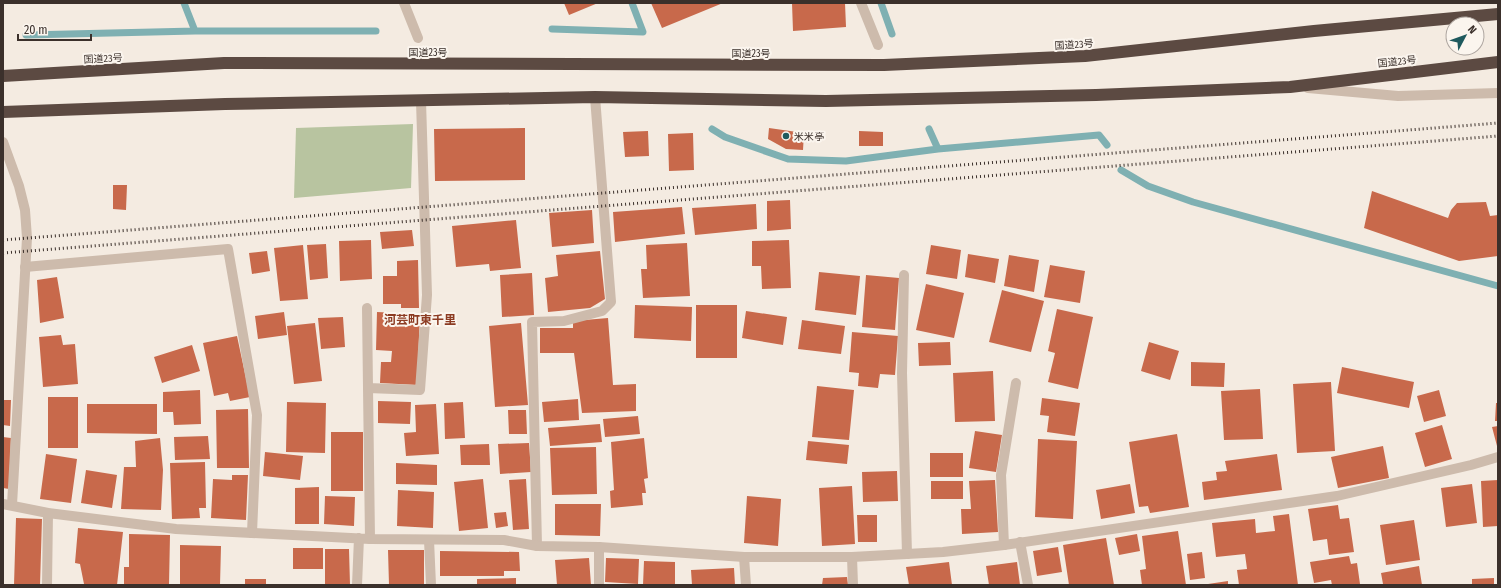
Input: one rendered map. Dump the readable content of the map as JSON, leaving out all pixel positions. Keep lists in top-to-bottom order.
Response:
{
  "streets": {
    "highway": ["国道23号"]
  },
  "districts": ["河芸町東千里"],
  "places": ["米米亭"],
  "scale_bar": "20 m",
  "north": "top right"
}
